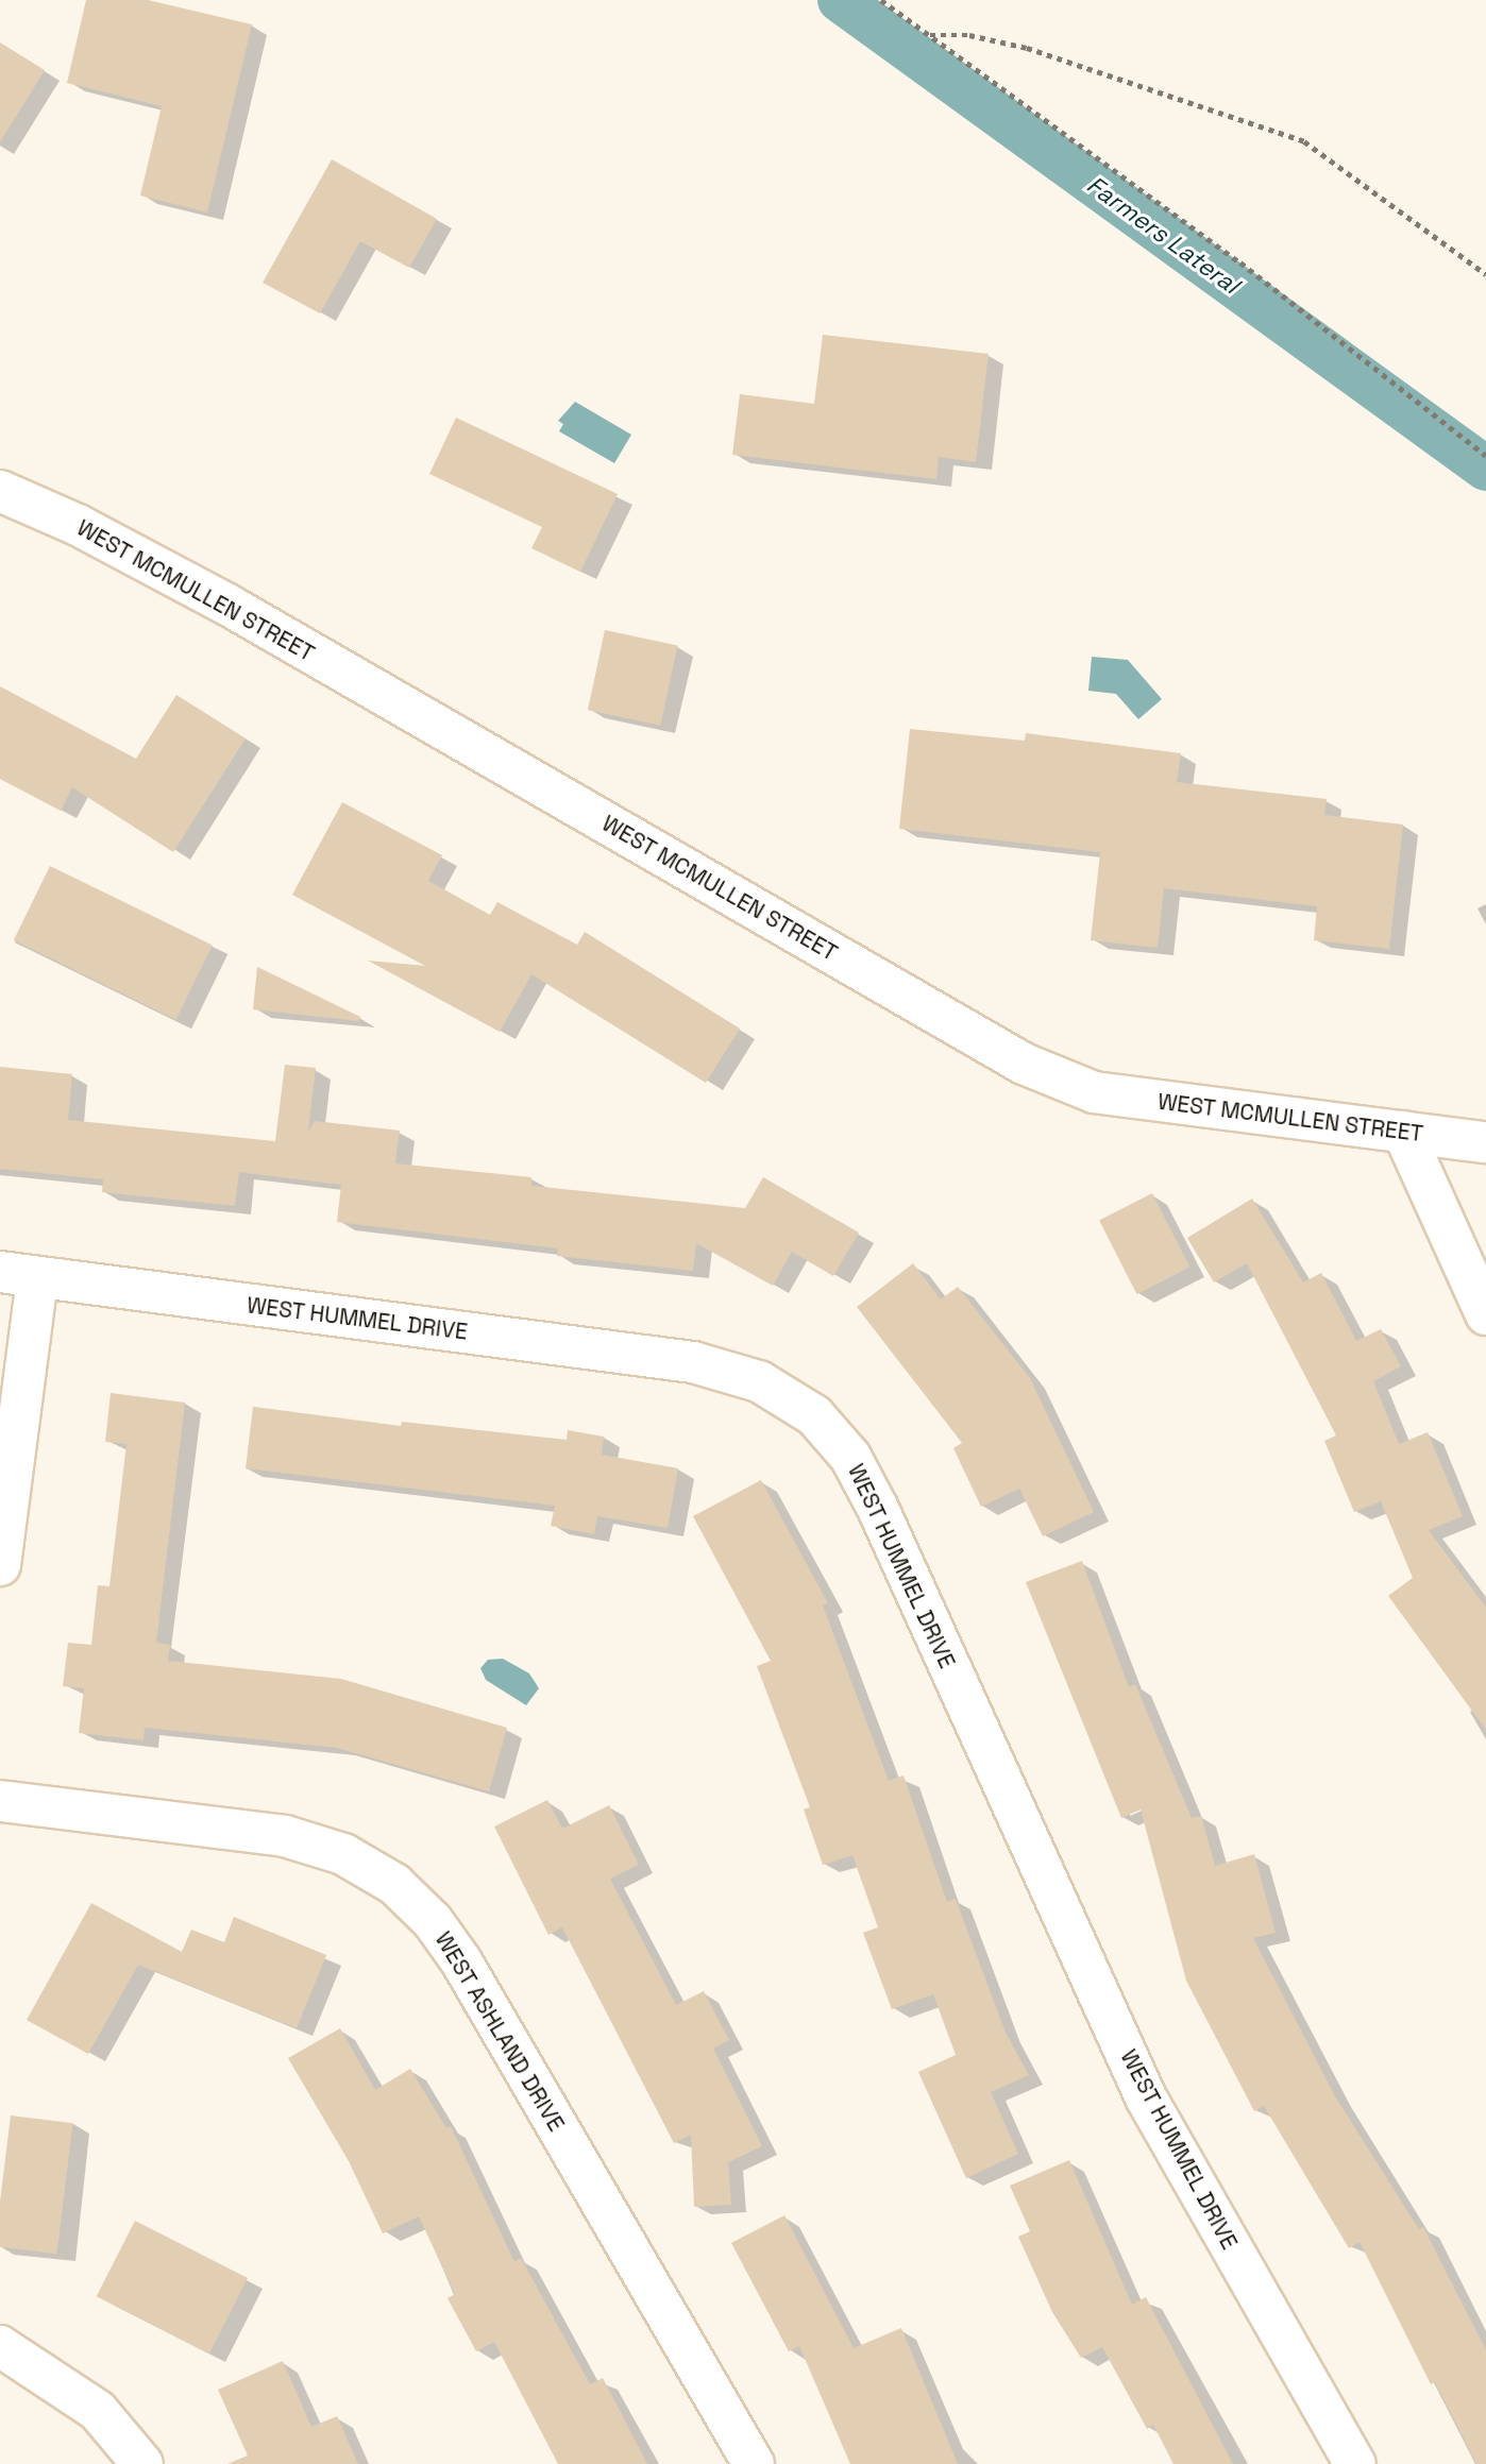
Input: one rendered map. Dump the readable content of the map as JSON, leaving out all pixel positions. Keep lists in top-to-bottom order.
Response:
{
  "streets": {
    "street": ["WEST MCMULLEN STREET", "WEST HUMMEL DRIVE", "WEST ASHLAND DRIVE"]
  },
  "water": ["Farmers Lateral"]
}
